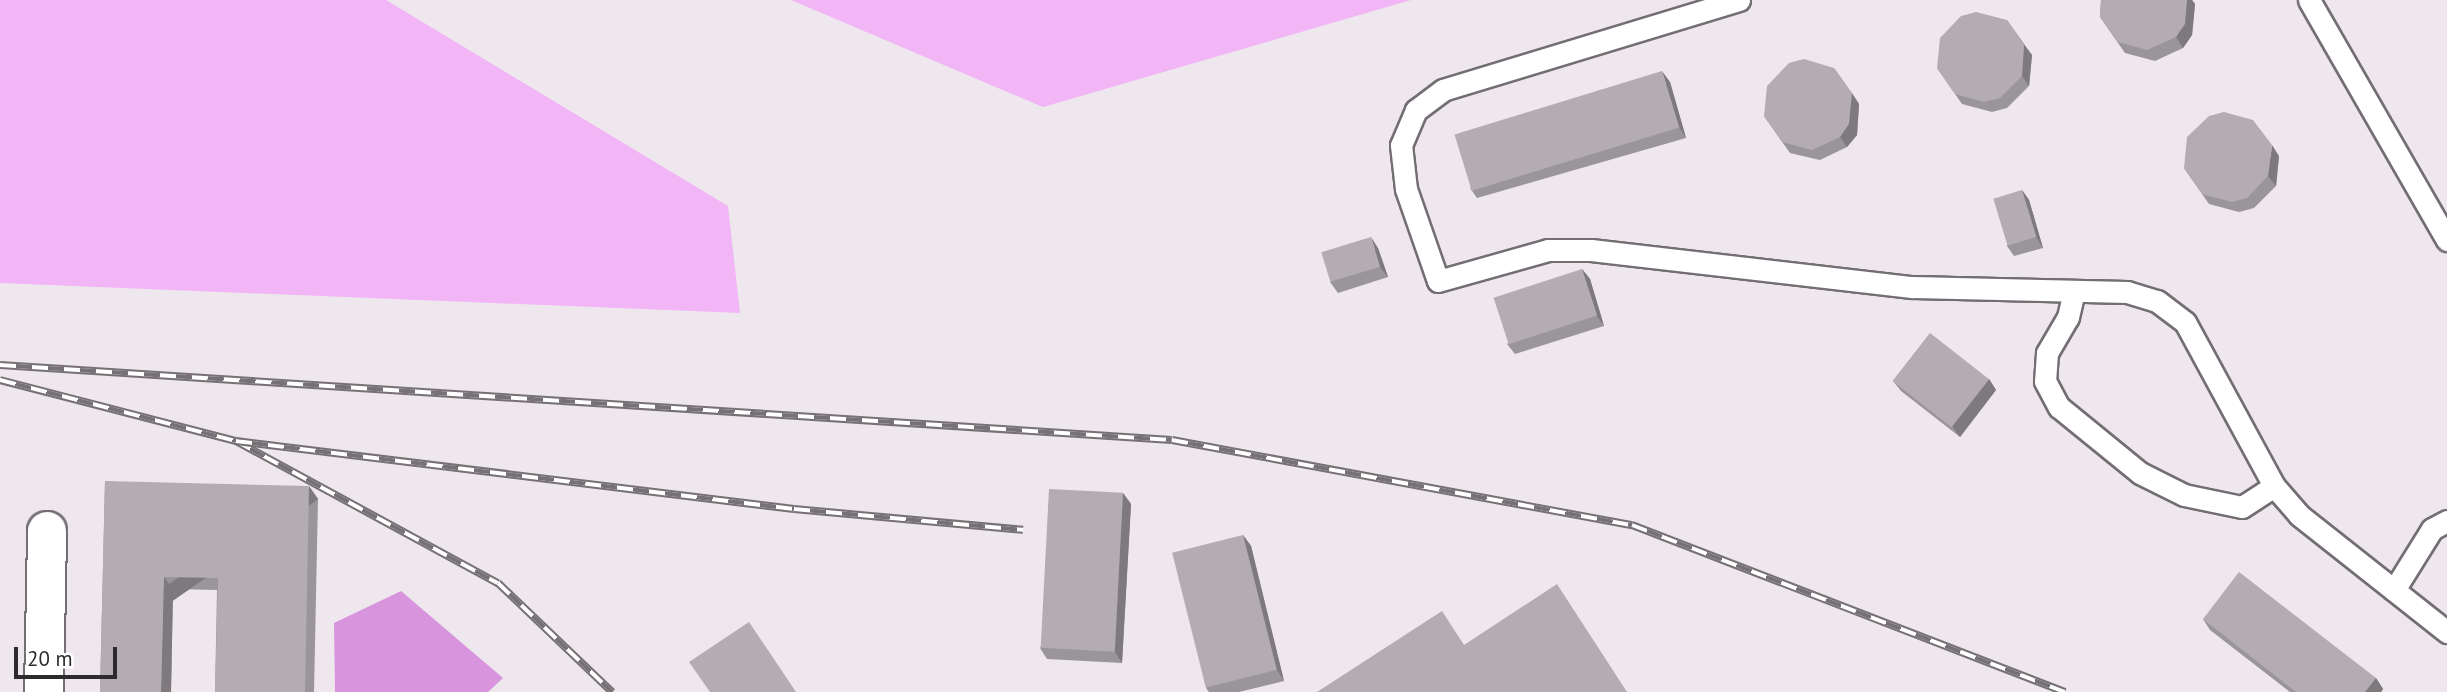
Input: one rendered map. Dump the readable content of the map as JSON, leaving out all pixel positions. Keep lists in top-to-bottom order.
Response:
{
  "scale_bar": "20 m"
}
